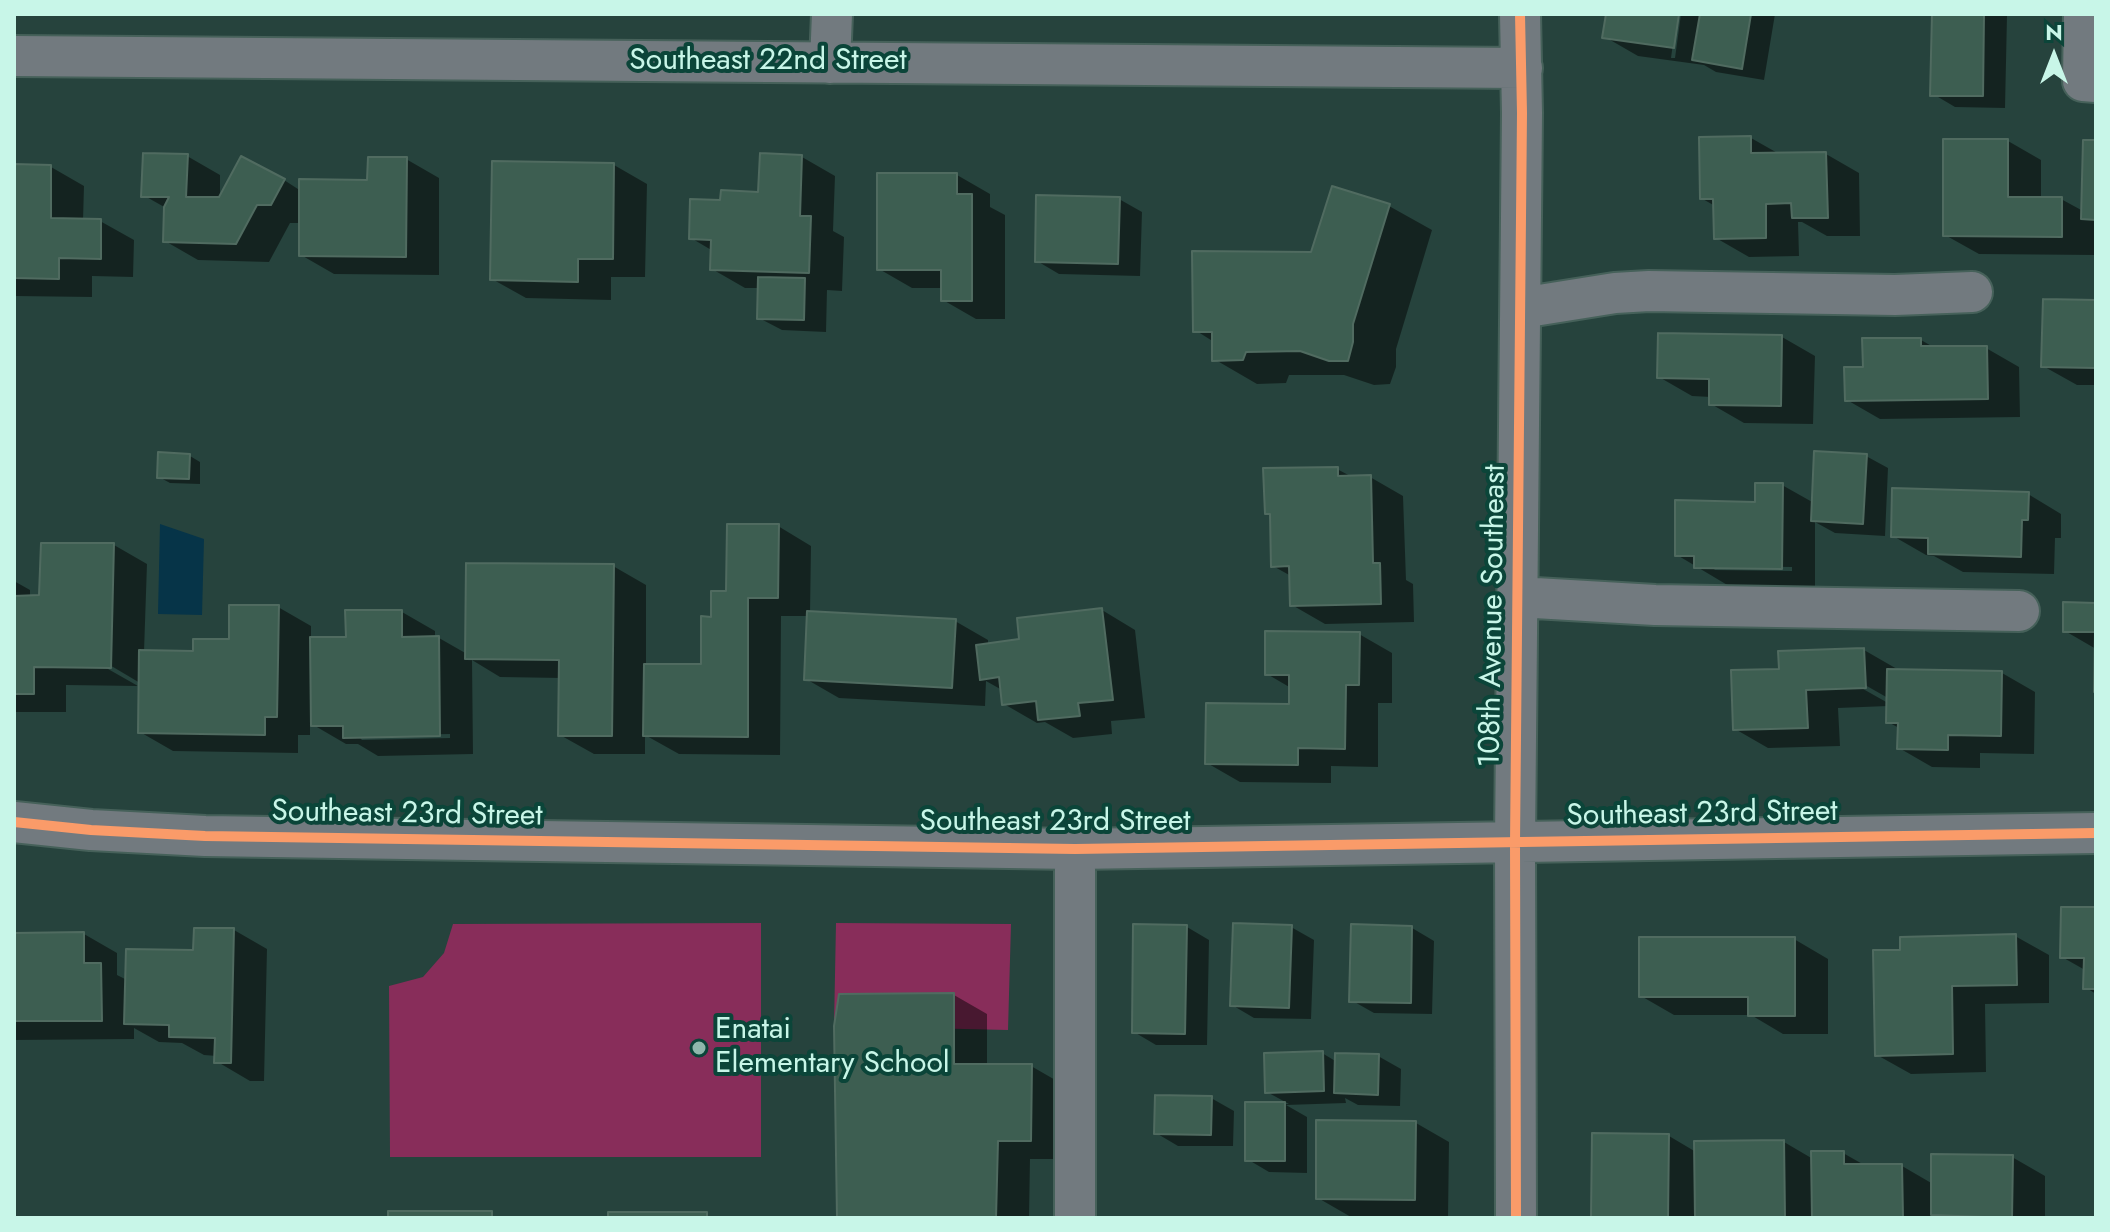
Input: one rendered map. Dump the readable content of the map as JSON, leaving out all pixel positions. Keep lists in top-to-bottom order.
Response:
{
  "streets": {
    "street": ["Southeast 22nd Street", "108th Avenue Southeast", "Southeast 23rd Street"]
  },
  "crossings": [
    ["Southeast 22nd Street", "108th Avenue Southeast"],
    ["108th Avenue Southeast", "Southeast 23rd Street"]
  ],
  "places": ["Enatai Elementary School"],
  "north": "top"
}
